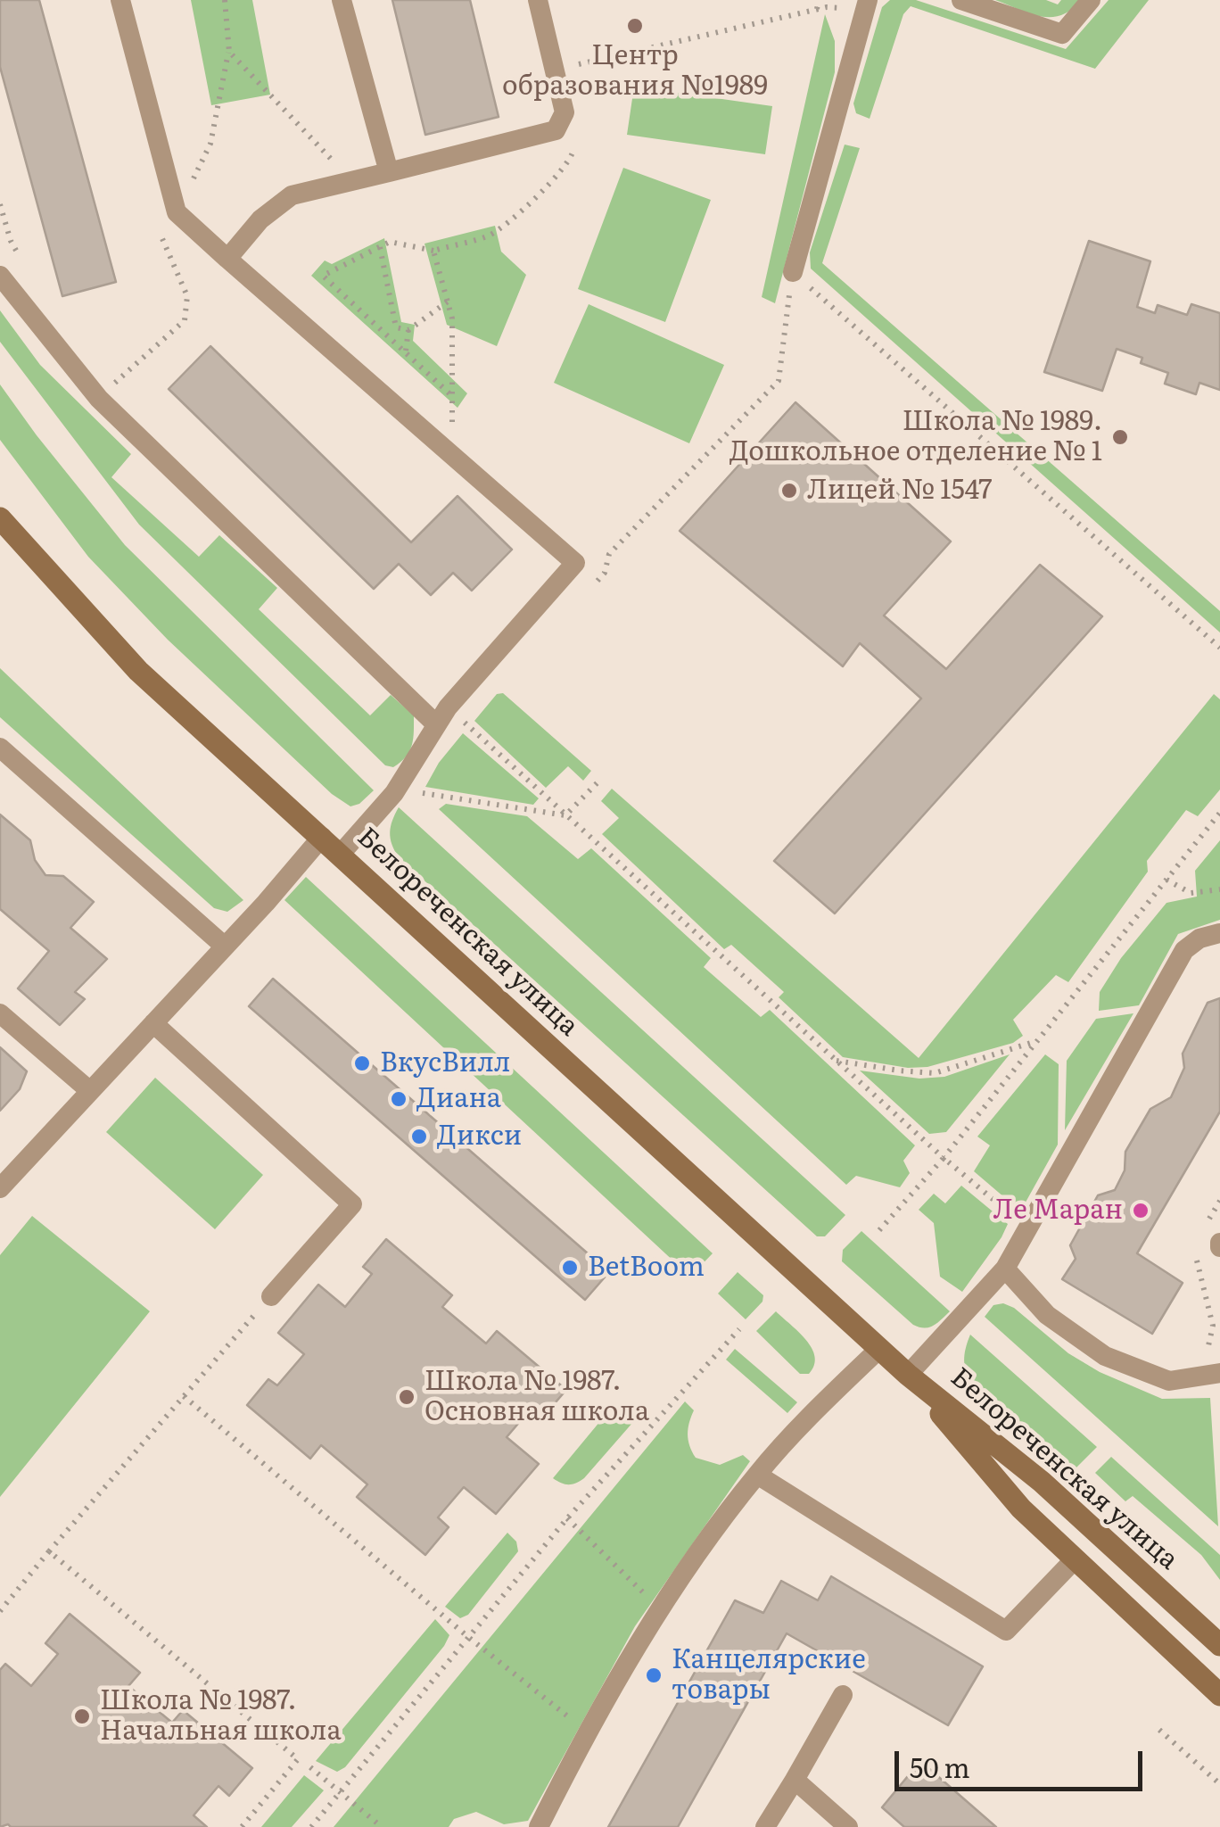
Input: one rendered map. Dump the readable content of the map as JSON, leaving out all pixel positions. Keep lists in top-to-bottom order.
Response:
{
  "streets": {
    "main road": ["Белореченская улица"]
  },
  "places": [
    "Центр образования №1989",
    "Школа № 1989. Дошкольное отделение № 1",
    "Лицей № 1547",
    "ВкусВилл",
    "Диана",
    "Дикси",
    "Ле Маран",
    "BetBoom",
    "Школа № 1987. Основная школа",
    "Канцелярские товары",
    "Школа № 1987. Начальная школа"
  ],
  "scale_bar": "50 m"
}
